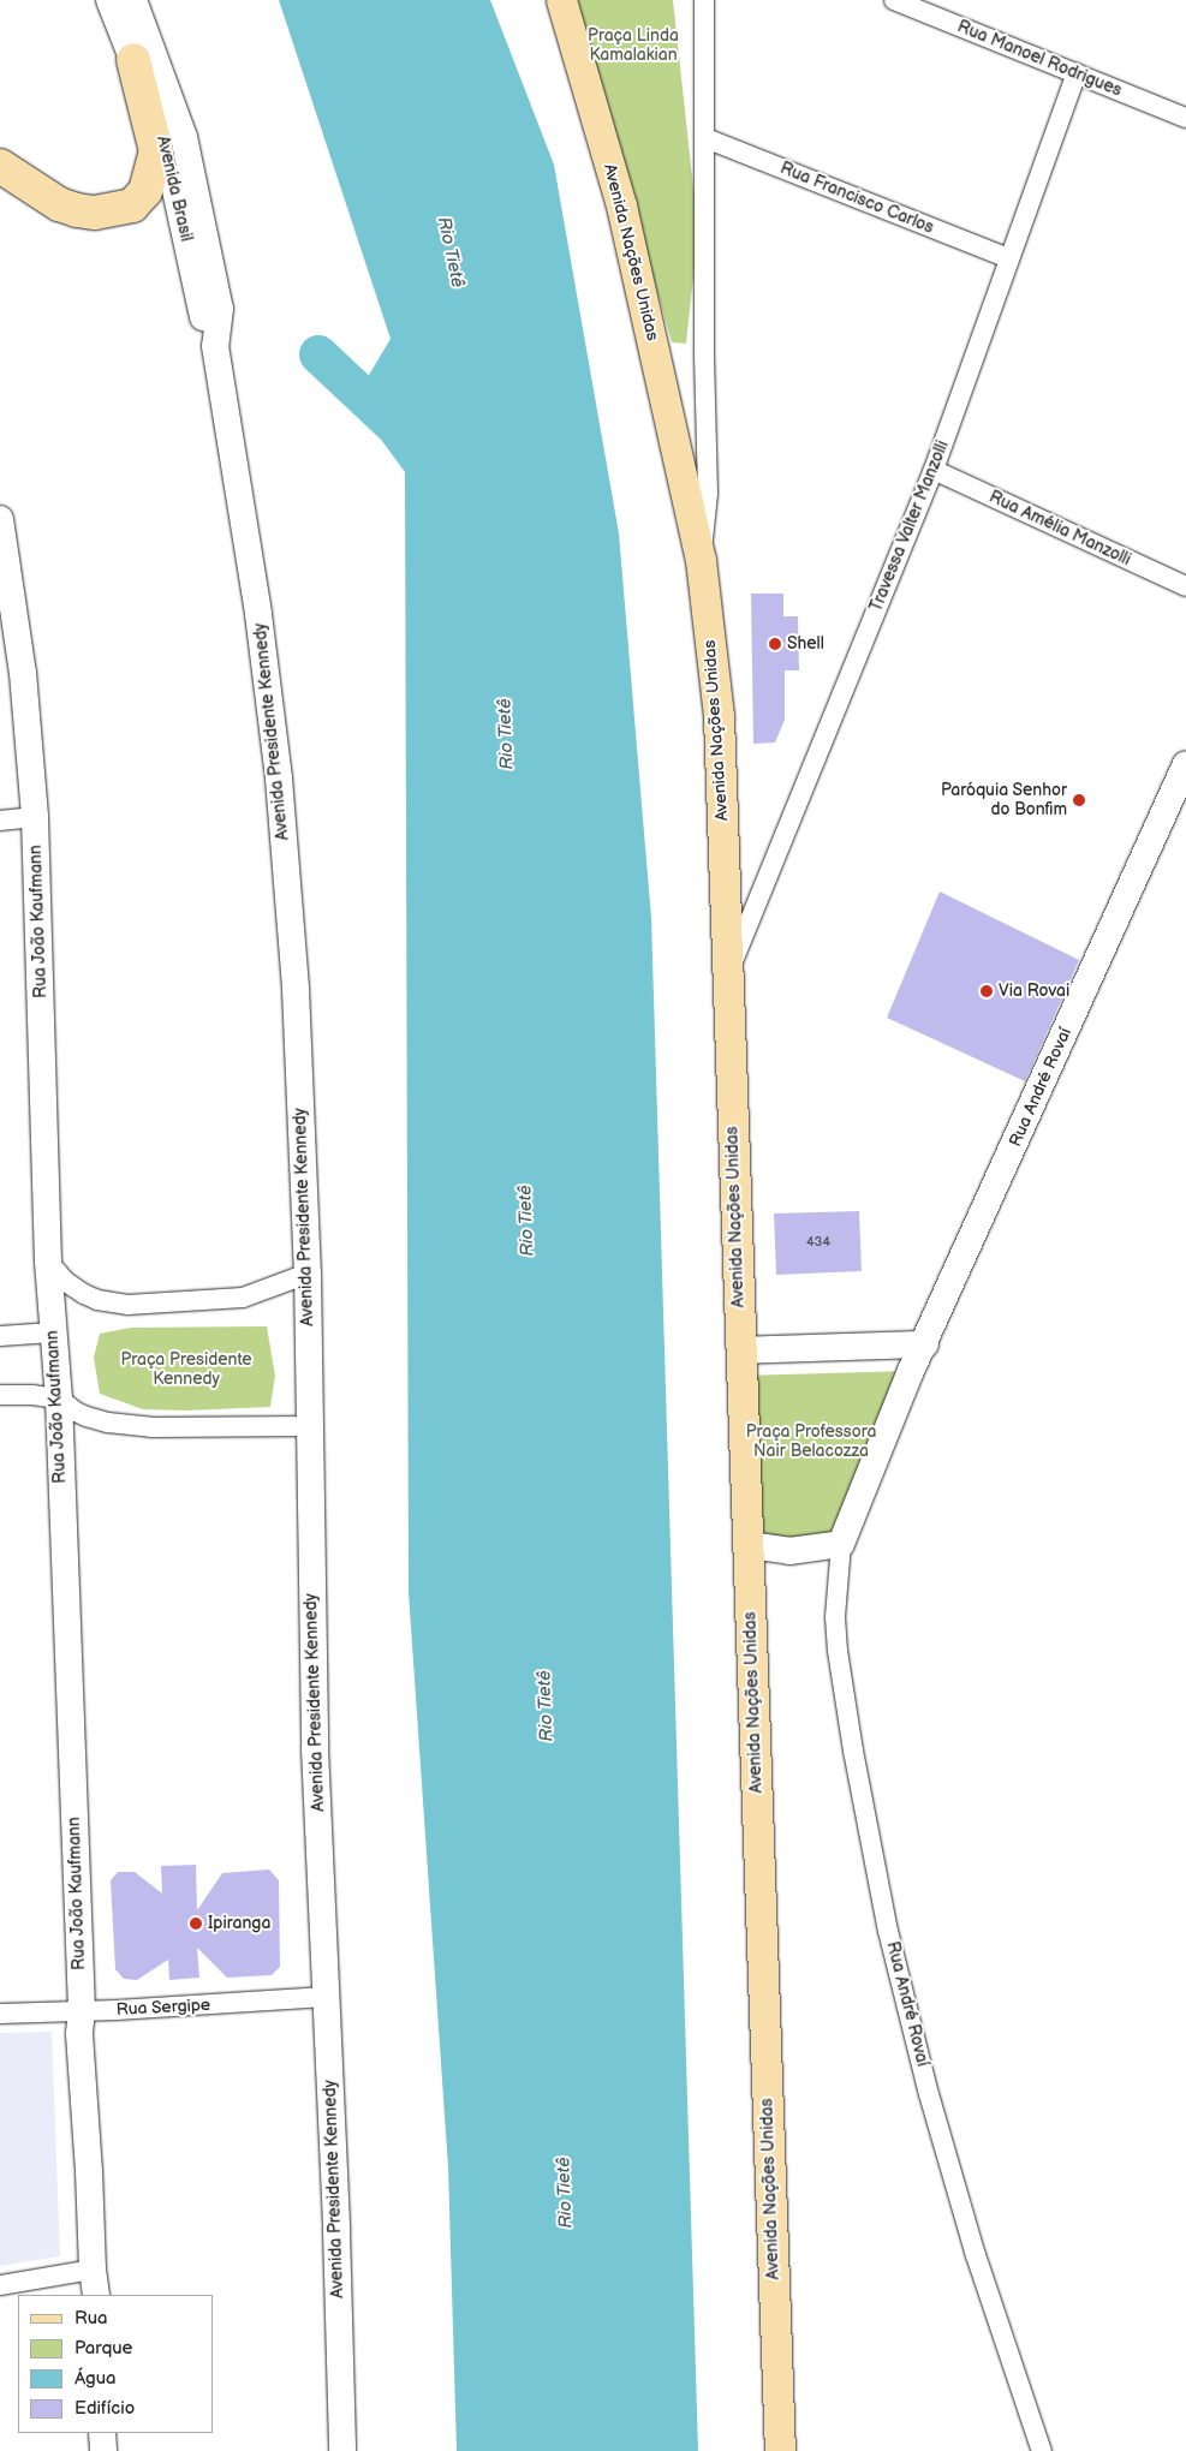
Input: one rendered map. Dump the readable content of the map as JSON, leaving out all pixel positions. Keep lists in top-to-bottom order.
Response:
{
  "streets": {
    "main road": [
      "Avenida Brasil",
      "Avenida Nações Unidas",
      "Avenida Presidente Kennedy",
      "Rua João Kaufmann",
      "Rua André Rovaí"
    ],
    "street": [
      "Rua Manoel Rodrigues",
      "Rua Francisco Carlos",
      "Travessa Valter Manzolli",
      "Rua Amélia Manzolli",
      "Rua Sergipe"
    ]
  },
  "crossings": [
    ["Rua Manoel Rodrigues", "Travessa Valter Manzolli"],
    ["Avenida Brasil", "Avenida Presidente Kennedy"],
    ["Rua Francisco Carlos", "Travessa Valter Manzolli"],
    ["Avenida Nações Unidas", "Travessa Valter Manzolli"],
    ["Travessa Valter Manzolli", "Rua Amélia Manzolli"],
    ["Avenida Presidente Kennedy", "Rua Sergipe"],
    ["Rua João Kaufmann", "Rua Sergipe"]
  ],
  "water": ["Rio Tietê"],
  "parks": ["Praça Linda Kamalakian", "Praça Presidente Kennedy", "Praça Professora Nair Belacozza"],
  "places": [
    "Shell",
    "Paróquia Senhor do Bonfim",
    "Via Rovai",
    "Ipiranga"
  ],
  "house_numbers": ["434"],
  "legend": [
    "Rua",
    "Parque",
    "Água",
    "Edifício"
  ]
}
